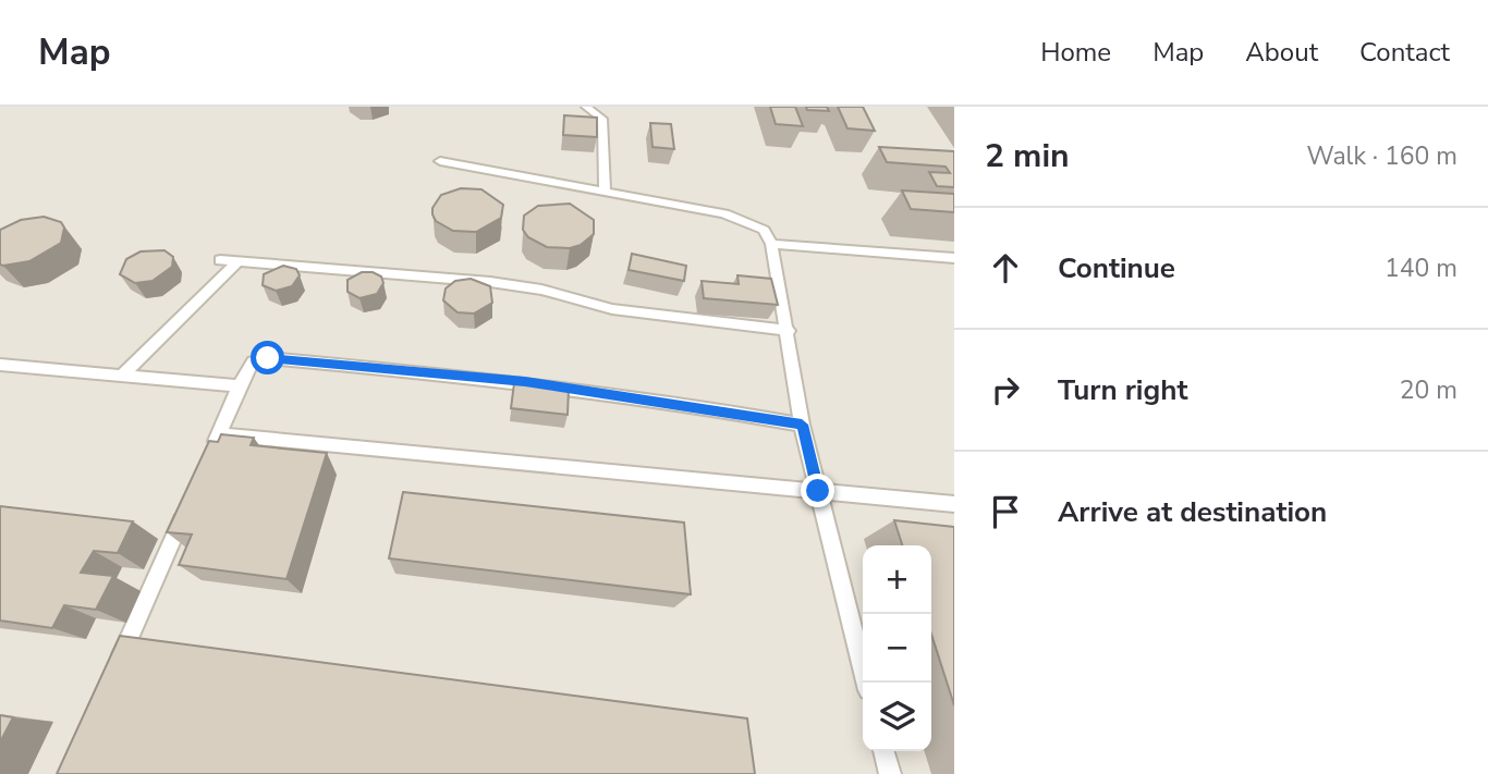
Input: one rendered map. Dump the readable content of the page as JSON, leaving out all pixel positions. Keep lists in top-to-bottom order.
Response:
{
  "page": {
    "header": "Map",
    "nav": [
      "Home",
      "Map",
      "About",
      "Contact"
    ],
    "heading": ["2 min", "Walk · 160 m"],
    "list": [
      ["Continue", "140 m"],
      ["Turn right", "20 m"],
      "Arrive at destination"
    ],
    "map_buttons": ["+", "−"]
  }
}
